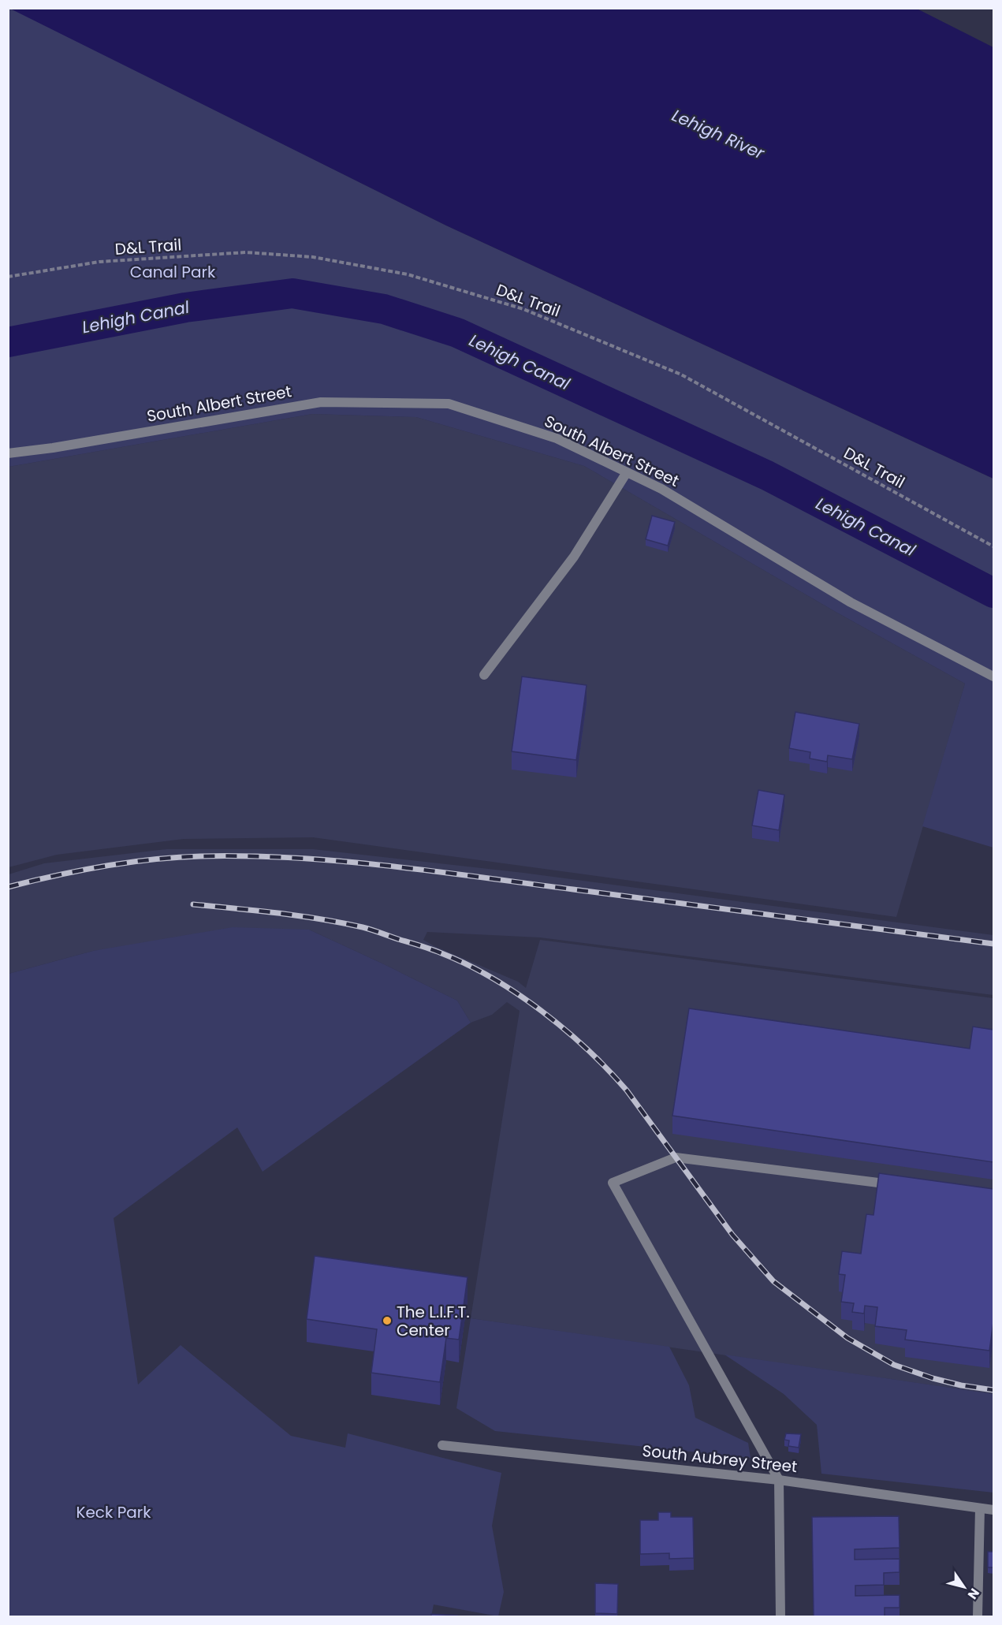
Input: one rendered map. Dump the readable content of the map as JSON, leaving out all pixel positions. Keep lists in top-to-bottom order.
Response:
{
  "streets": {
    "street": ["South Albert Street", "South Aubrey Street"],
    "path": ["D&L Trail"]
  },
  "water": ["Lehigh River", "Lehigh Canal"],
  "parks": ["Canal Park", "Keck Park"],
  "places": ["The L.I.F.T. Center"],
  "north": "bottom right"
}
